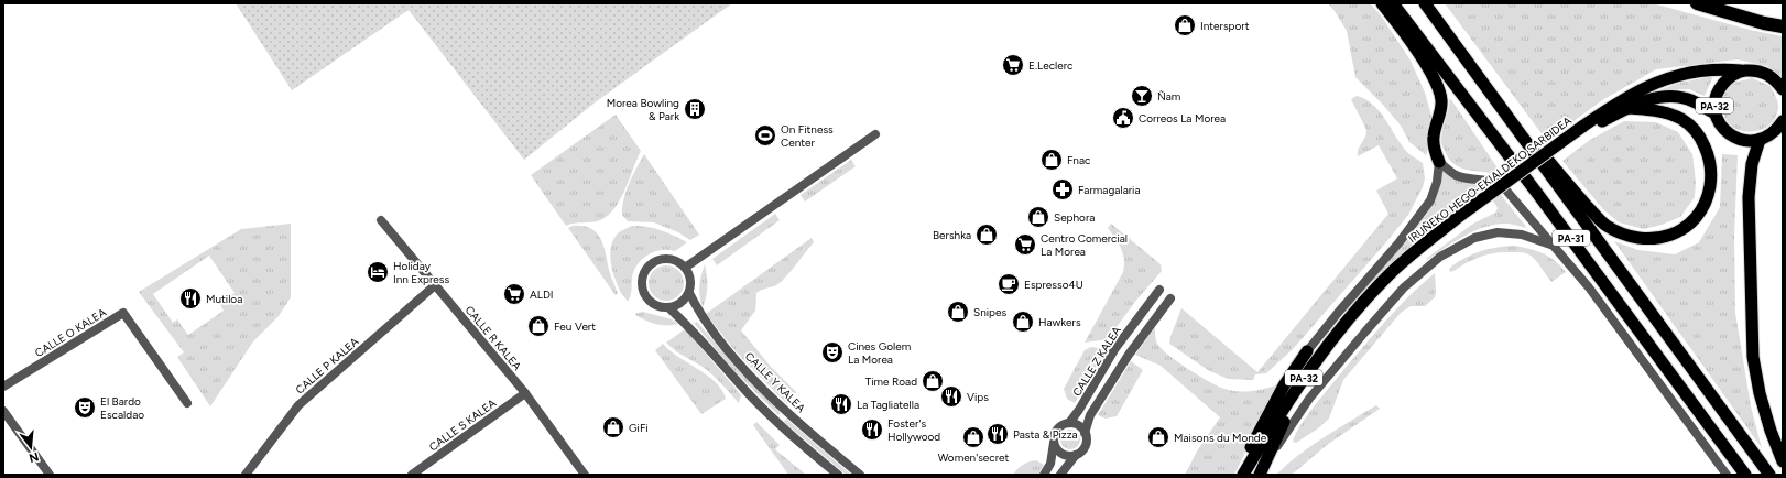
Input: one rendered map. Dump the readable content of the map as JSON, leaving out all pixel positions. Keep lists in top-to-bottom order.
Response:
{
  "streets": {
    "highway": ["PA-32", "IRUÑEKO HEGO-EKIALDEKO SARBIDEA", "PA-31"],
    "street": [
      "CALLE O KALEA",
      "CALLE R KALEA",
      "CALLE Z KALEA",
      "CALLE P KALEA",
      "CALLE Y KALEA",
      "CALLE S KALEA"
    ]
  },
  "crossings": [
    ["PA-32", "IRUÑEKO HEGO-EKIALDEKO SARBIDEA"],
    ["CALLE R KALEA", "CALLE P KALEA"],
    ["CALLE R KALEA", "CALLE S KALEA"]
  ],
  "places": {
    "shop": [
      "Intersport",
      "Fnac",
      "Sephora",
      "Bershka",
      "Snipes",
      "Hawkers",
      "Feu Vert",
      "Time Road",
      "GiFi",
      "Women'secret",
      "Maisons du Monde"
    ],
    "supermarket": ["E.Leclerc", "Centro Comercial La Morea", "ALDI"],
    "bar": ["Ñam"],
    "building": ["Morea Bowling & Park"],
    "public building": ["Correos La Morea"],
    "sports": ["On Fitness Center"],
    "pharmacy": ["Farmagalaria"],
    "hotel": ["Holiday Inn Express"],
    "cafe": ["Espresso4U"],
    "restaurant": [
      "Mutiloa",
      "Vips",
      "La Tagliatella",
      "Foster's Hollywood",
      "Pasta & Pizza"
    ],
    "theatre": ["Cines Golem La Morea", "El Bardo Escaldao"]
  },
  "north": "bottom"
}
